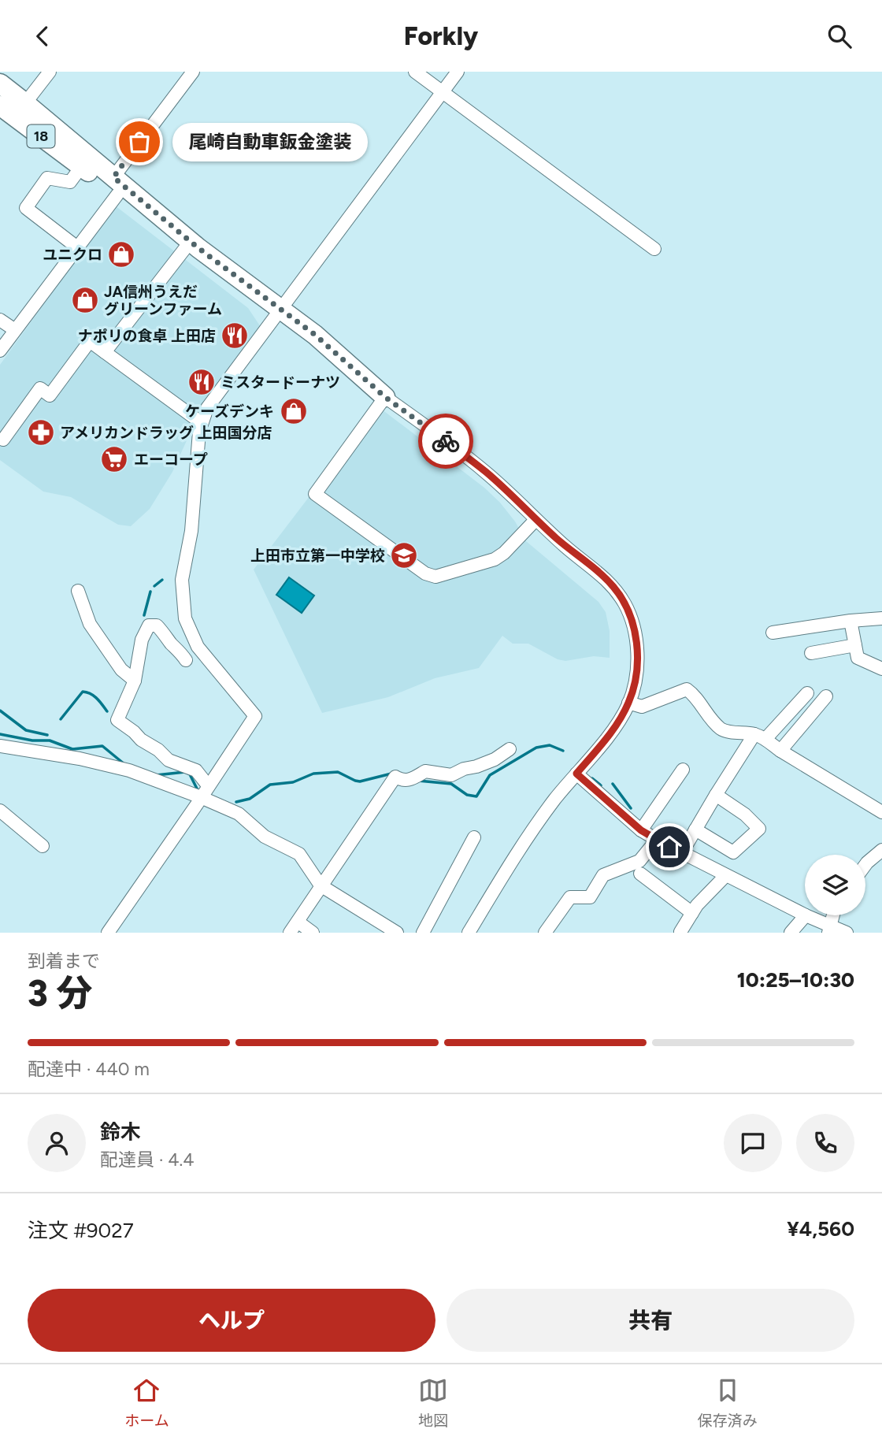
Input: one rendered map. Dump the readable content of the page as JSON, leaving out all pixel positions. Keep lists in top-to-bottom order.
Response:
{
  "streets": {
    "highway": ["18"]
  },
  "places": {
    "other": ["尾崎自動車鈑金塗装"],
    "shop": ["ユニクロ", "JA信州うえだ グリーンファーム", "ケーズデンキ"],
    "restaurant": ["ナポリの食卓 上田店", "ミスタードーナツ"],
    "pharmacy": ["アメリカンドラッグ 上田国分店"],
    "supermarket": ["エーコープ"],
    "school or university": ["上田市立第一中学校"]
  },
  "page": {
    "header": "Forkly",
    "bubble": "尾崎自動車鈑金塗装",
    "heading": ["3 分", "到着まで", "10:25–10:30"],
    "panel": [
      "鈴木",
      "配達員 · 4.4",
      "注文 #9027",
      "¥4,560"
    ],
    "bar": "配達中 · 440 m",
    "buttons": ["ヘルプ", "共有"],
    "tabs": ["ホーム", "地図", "保存済み"]
  }
}
